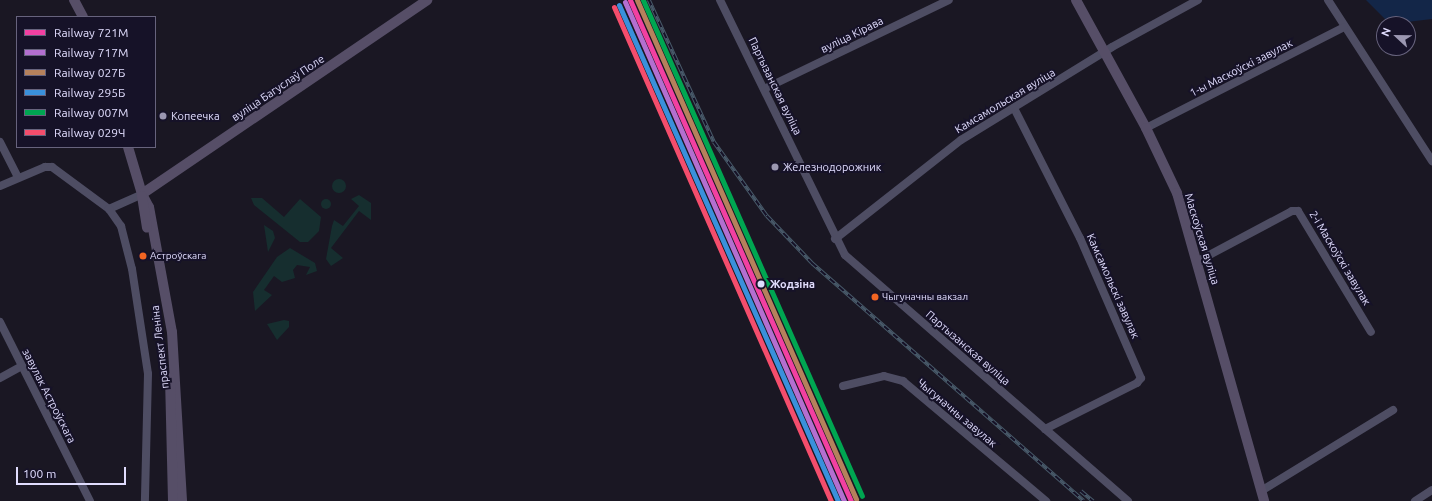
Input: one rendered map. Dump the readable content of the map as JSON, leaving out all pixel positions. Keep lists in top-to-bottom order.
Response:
{
  "streets": {
    "main road": ["вуліца Багуслаў Поле", "Маскоўская вуліца", "праспект Леніна"],
    "street": [
      "вуліца Кірава",
      "1-ы Маскоўскі завулак",
      "Партызанская вуліца",
      "Камсамольская вуліца",
      "2-і Маскоўскі завулак",
      "Камсамольскі завулак",
      "завулак Астроўскага",
      "Чыгуначны завулак"
    ]
  },
  "crossings": [
    ["вуліца Кірава", "Партызанская вуліца"],
    ["1-ы Маскоўскі завулак", "Маскоўская вуліца"],
    ["Партызанская вуліца", "Камсамольская вуліца"],
    ["Партызанская вуліца", "Камсамольскі завулак"],
    ["вуліца Багуслаў Поле", "праспект Леніна"],
    ["Камсамольская вуліца", "Маскоўская вуліца"],
    ["Камсамольская вуліца", "Камсамольскі завулак"],
    ["Маскоўская вуліца", "2-і Маскоўскі завулак"]
  ],
  "places": [
    "Копеечка",
    "Железнодорожник",
    "Астроўскага",
    "Жодзіна",
    "Чыгуначны вакзал"
  ],
  "lines": [
    "rail line 721М",
    "rail line 027Б",
    "rail line 007М",
    "rail line 717М",
    "rail line 295Б",
    "rail line 029Ч"
  ],
  "legend": [
    "Railway 721М",
    "Railway 717М",
    "Railway 027Б",
    "Railway 295Б",
    "Railway 007М",
    "Railway 029Ч"
  ],
  "scale_bar": "100 m",
  "north": "left"
}
